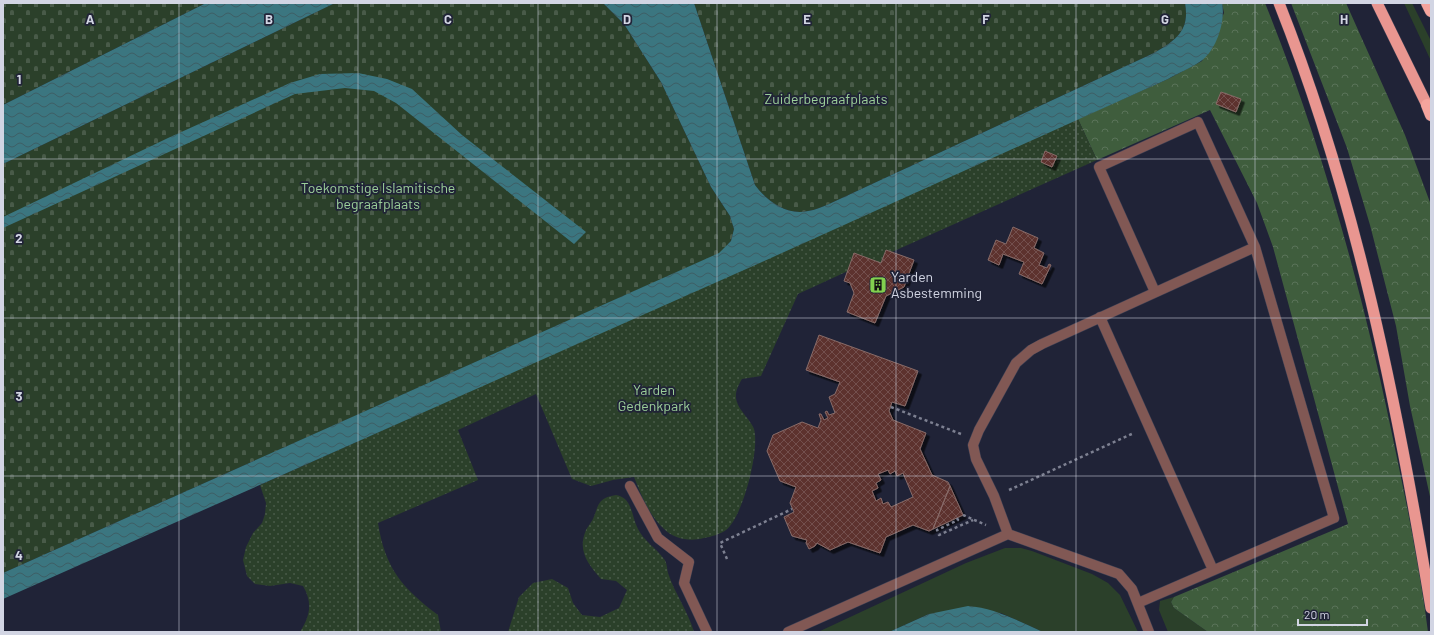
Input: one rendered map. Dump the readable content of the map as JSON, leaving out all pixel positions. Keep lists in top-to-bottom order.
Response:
{
  "parks": ["Zuiderbegraafplaats", "Toekomstige Islamitische begraafplaats", "Yarden Gedenkpark"],
  "places": {
    "building": ["Yarden Asbestemming"]
  },
  "scale_bar": "20 m",
  "grid": {
    "columns": [
      "A",
      "B",
      "C",
      "D",
      "E",
      "F",
      "G",
      "H"
    ],
    "rows": [
      "1",
      "2",
      "3",
      "4"
    ]
  }
}
